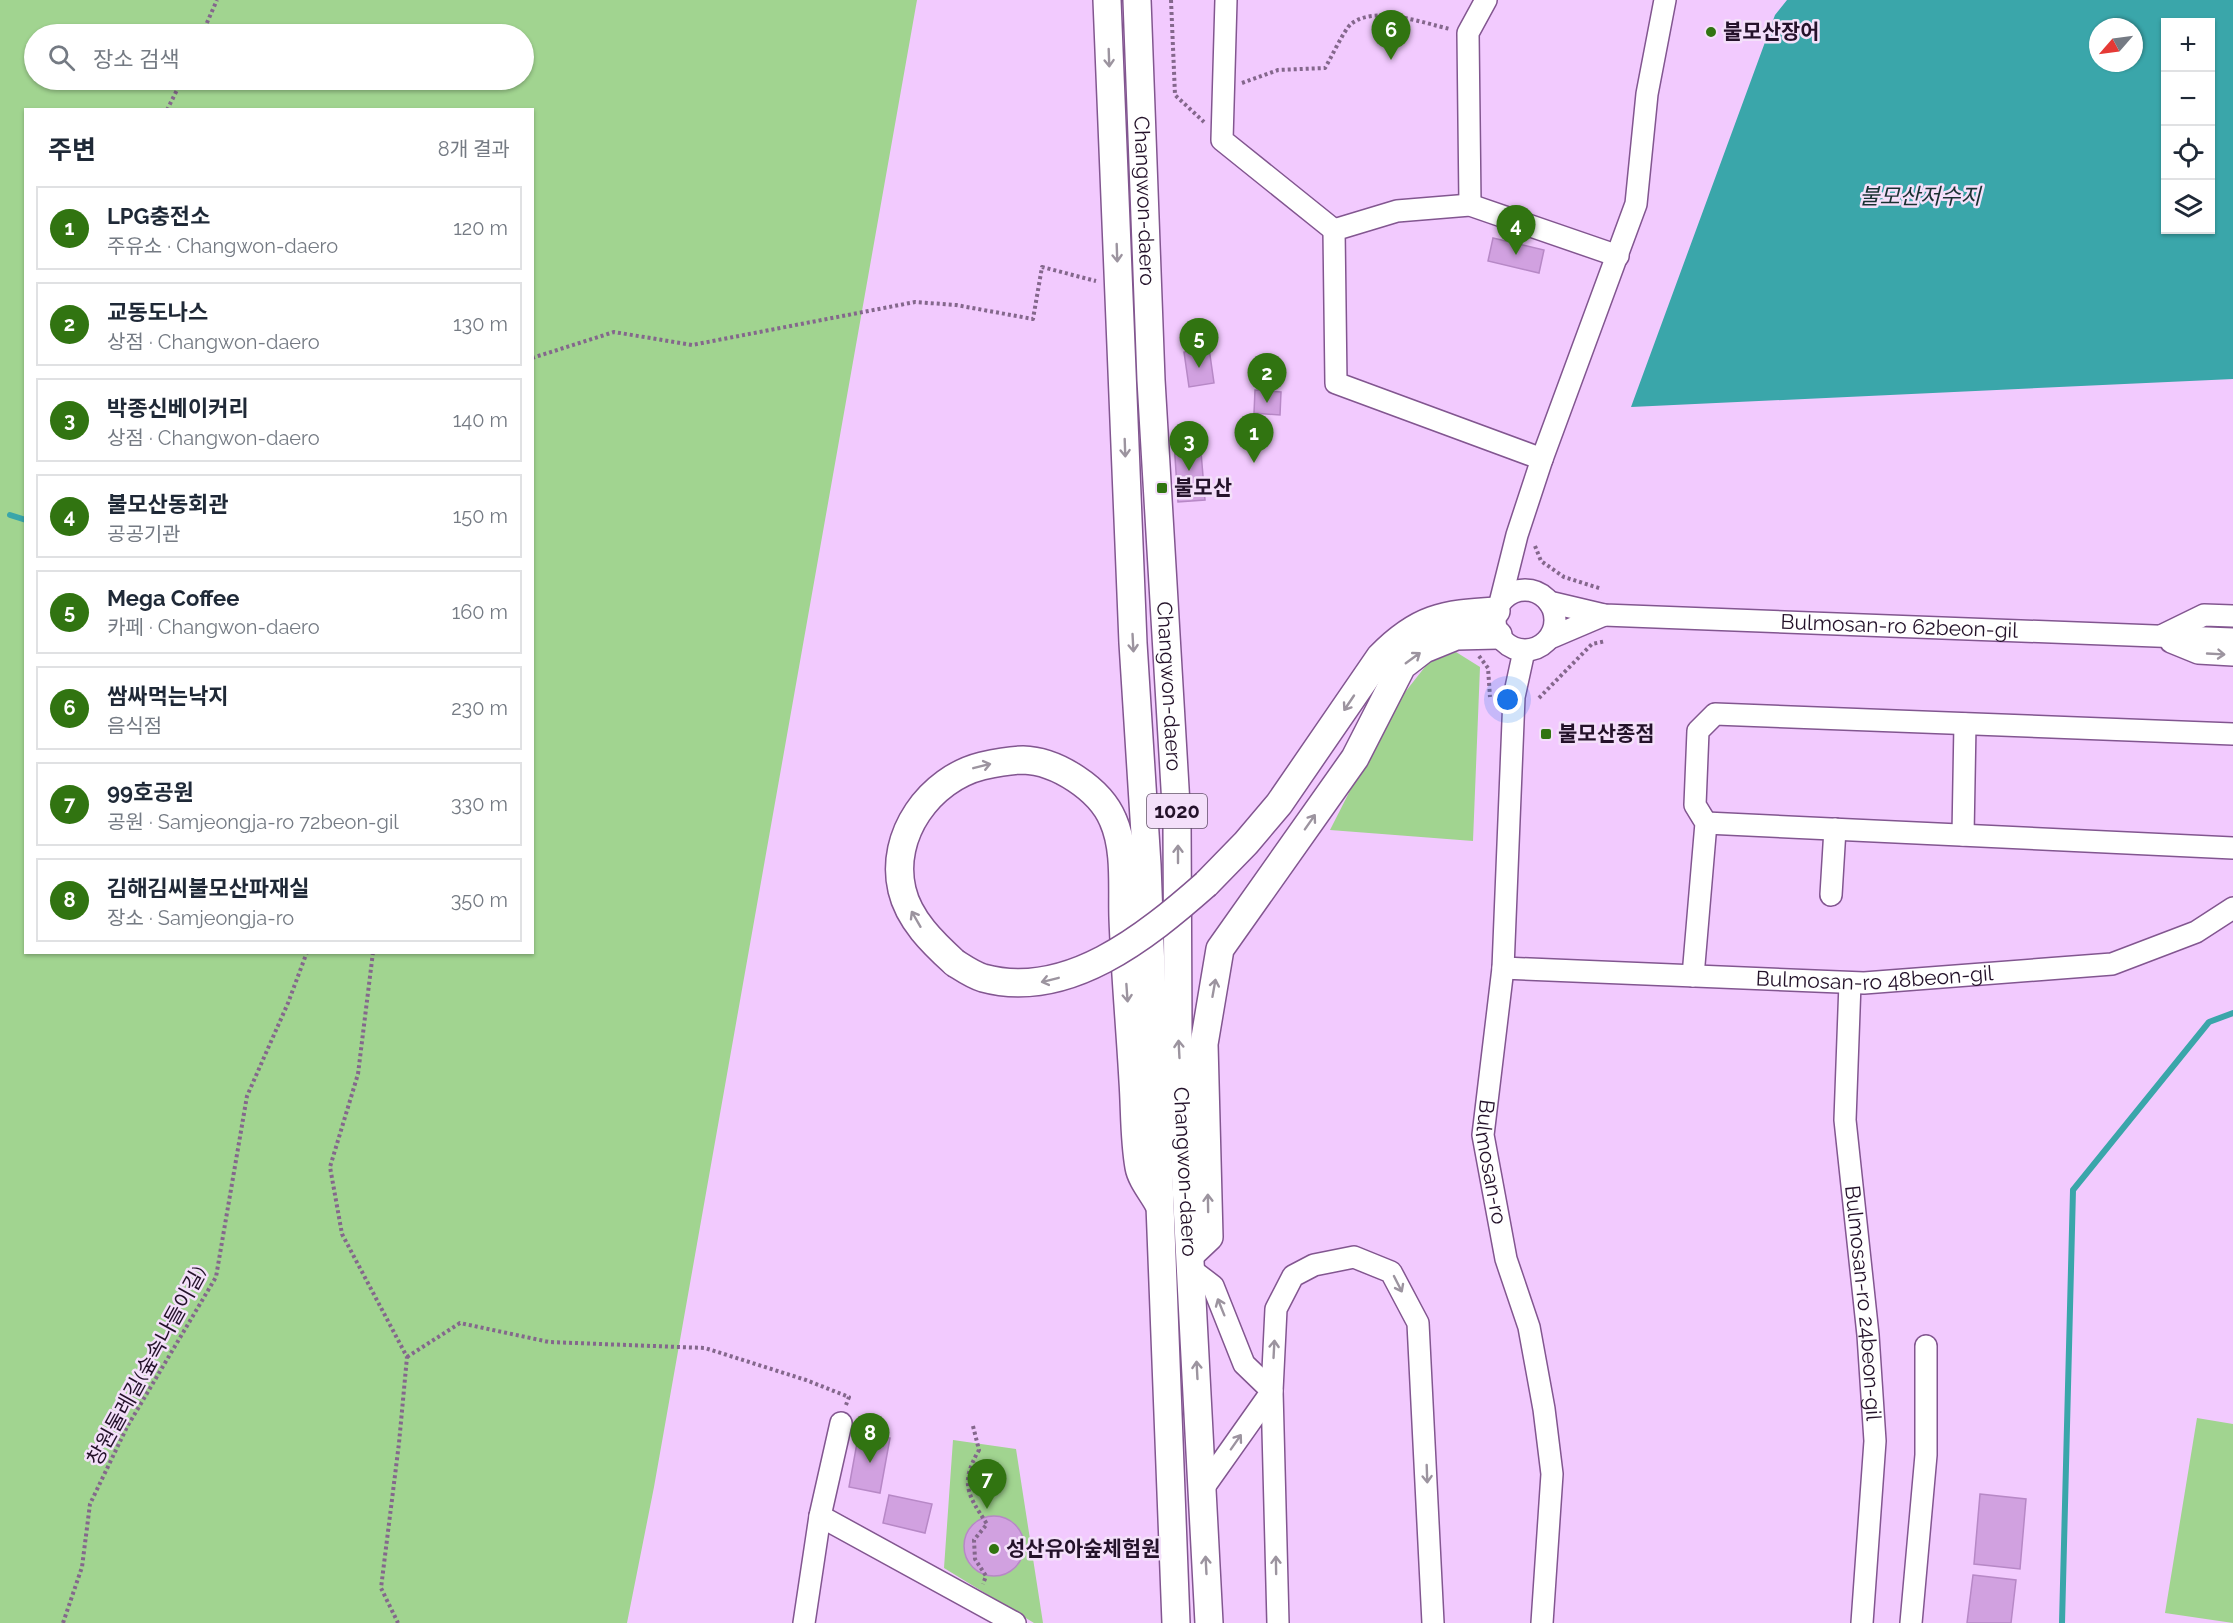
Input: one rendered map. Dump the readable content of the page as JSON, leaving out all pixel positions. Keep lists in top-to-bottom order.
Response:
{
  "streets": {
    "main road": ["Changwon-daero", "1020"],
    "street": [
      "Bulmosan-ro 62beon-gil",
      "Bulmosan-ro 48beon-gil",
      "Bulmosan-ro",
      "Bulmosan-ro 24beon-gil"
    ],
    "path": ["창원둘레길(숲속나들이길)"]
  },
  "crossings": [
    ["Bulmosan-ro 48beon-gil", "Bulmosan-ro"],
    ["Bulmosan-ro 48beon-gil", "Bulmosan-ro 24beon-gil"]
  ],
  "water": ["불모산저수지"],
  "places": {
    "other": ["불모산장어", "성산유아숲체험원"],
    "transit": ["불모산", "불모산종점"]
  },
  "north": "bottom left",
  "page": {
    "pins": [
      "6",
      "4",
      "5",
      "2",
      "1",
      "3",
      "8",
      "7"
    ],
    "map_buttons": ["+", "−"],
    "search": "장소 검색",
    "heading": ["주변", "8개 결과"],
    "list": [
      {
        "mark": "1",
        "name": "LPG충전소",
        "note": "주유소 · Changwon-daero",
        "value": "120 m"
      },
      {
        "mark": "2",
        "name": "교동도나스",
        "note": "상점 · Changwon-daero",
        "value": "130 m"
      },
      {
        "mark": "3",
        "name": "박종신베이커리",
        "note": "상점 · Changwon-daero",
        "value": "140 m"
      },
      {
        "mark": "4",
        "name": "불모산동회관",
        "note": "공공기관",
        "value": "150 m"
      },
      {
        "mark": "5",
        "name": "Mega Coffee",
        "note": "카페 · Changwon-daero",
        "value": "160 m"
      },
      {
        "mark": "6",
        "name": "쌈싸먹는낙지",
        "note": "음식점",
        "value": "230 m"
      },
      {
        "mark": "7",
        "name": "99호공원",
        "note": "공원 · Samjeongja-ro 72beon-gil",
        "value": "330 m"
      },
      {
        "mark": "8",
        "name": "김해김씨불모산파재실",
        "note": "장소 · Samjeongja-ro",
        "value": "350 m"
      }
    ]
  }
}
